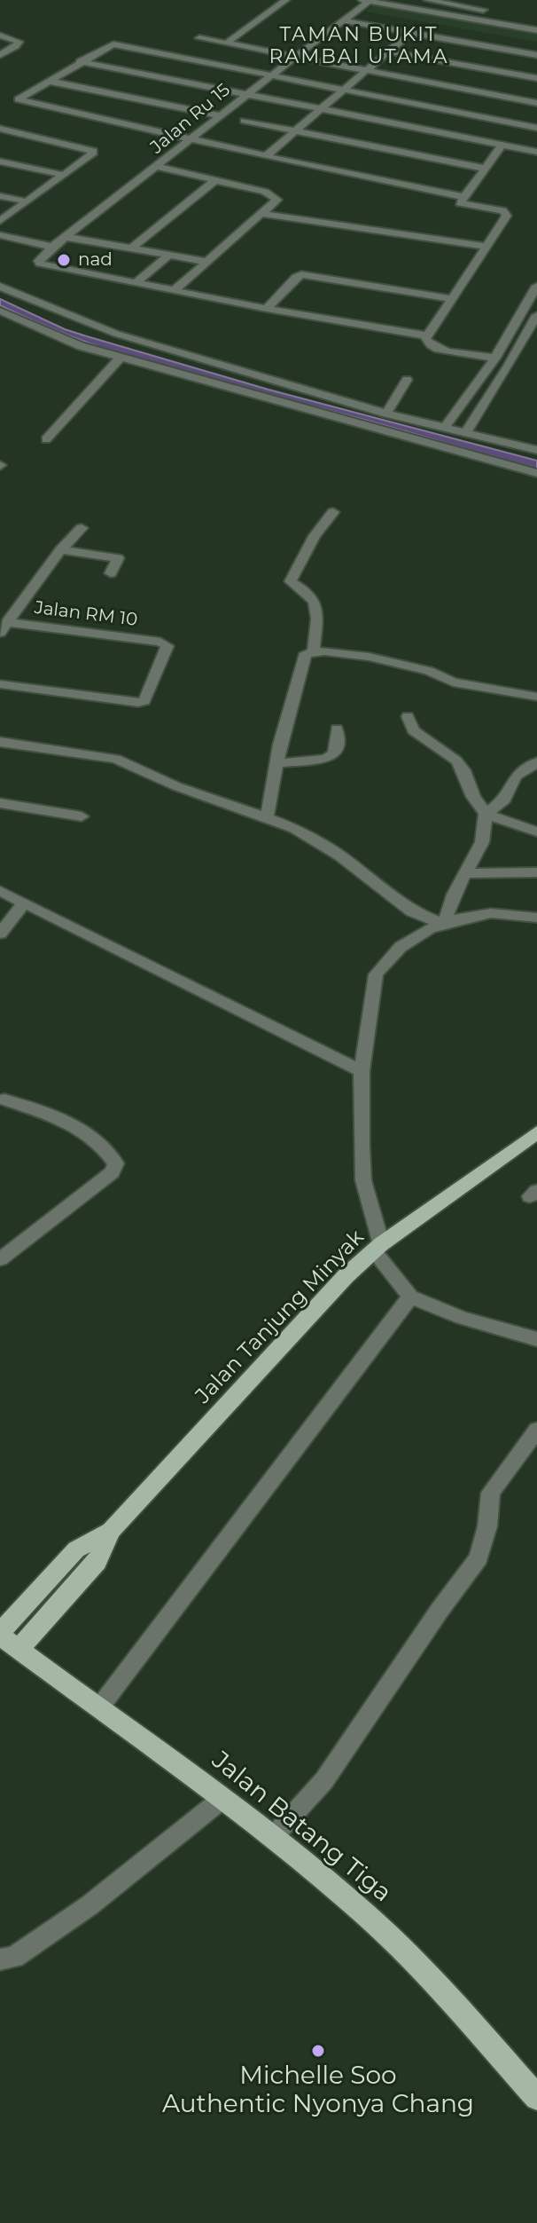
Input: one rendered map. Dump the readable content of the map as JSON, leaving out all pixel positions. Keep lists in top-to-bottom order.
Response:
{
  "streets": {
    "main road": ["Jalan Tanjung Minyak", "Jalan Batang Tiga"],
    "street": ["Jalan Ru 15", "Jalan RM 10"]
  },
  "crossings": [
    ["Jalan Tanjung Minyak", "Jalan Batang Tiga"]
  ],
  "districts": ["TAMAN BUKIT RAMBAI UTAMA"],
  "places": ["nad", "Michelle Soo Authentic Nyonya Chang"]
}
